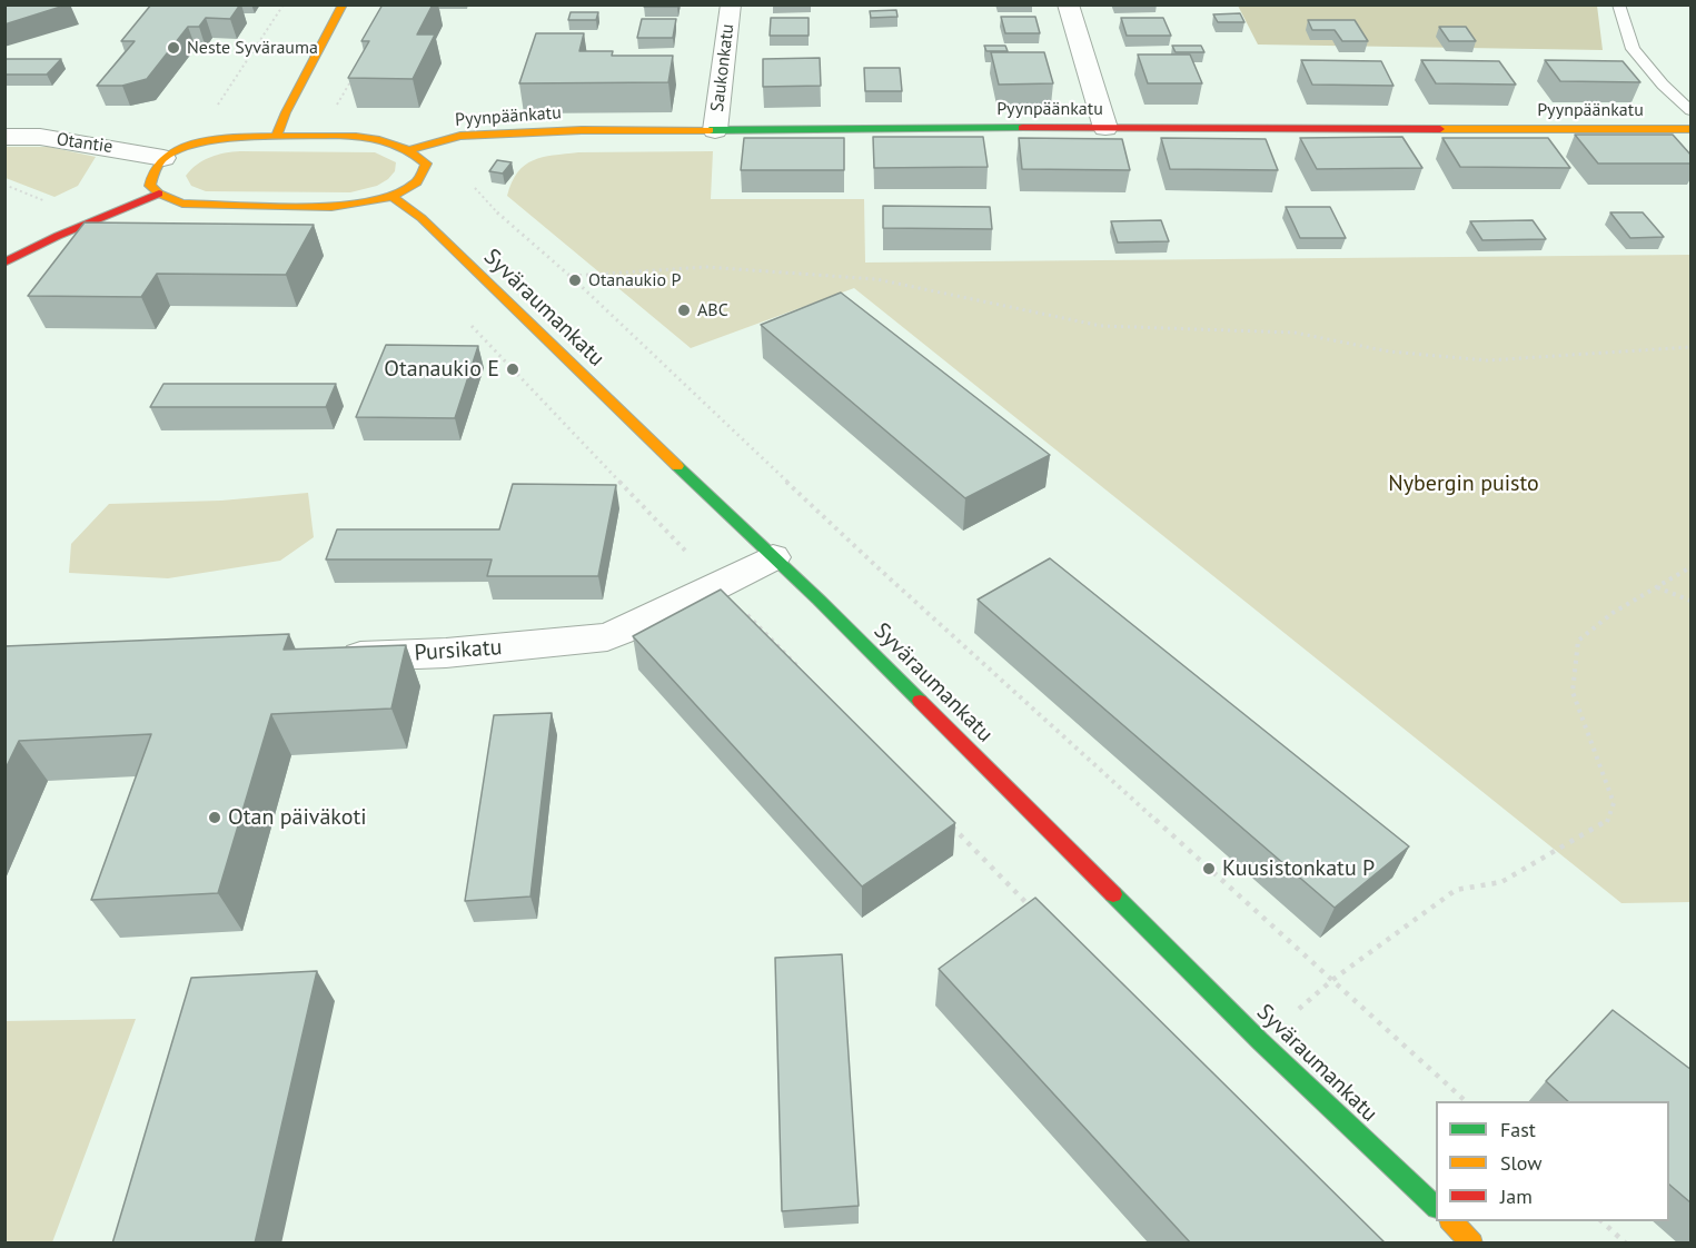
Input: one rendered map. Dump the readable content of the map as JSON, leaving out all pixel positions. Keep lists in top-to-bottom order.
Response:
{
  "streets": {
    "main road": ["Pyynpäänkatu", "Syväraumankatu"],
    "street": ["Saukonkatu", "Otantie", "Pursikatu"]
  },
  "crossings": [
    ["Saukonkatu", "Pyynpäänkatu"],
    ["Syväraumankatu", "Pursikatu"]
  ],
  "parks": ["Nybergin puisto"],
  "places": [
    "Neste Syvärauma",
    "Otanaukio P",
    "ABC",
    "Otanaukio E",
    "Otan päiväkoti",
    "Kuusistonkatu P"
  ],
  "legend": ["Fast", "Slow", "Jam"]
}
